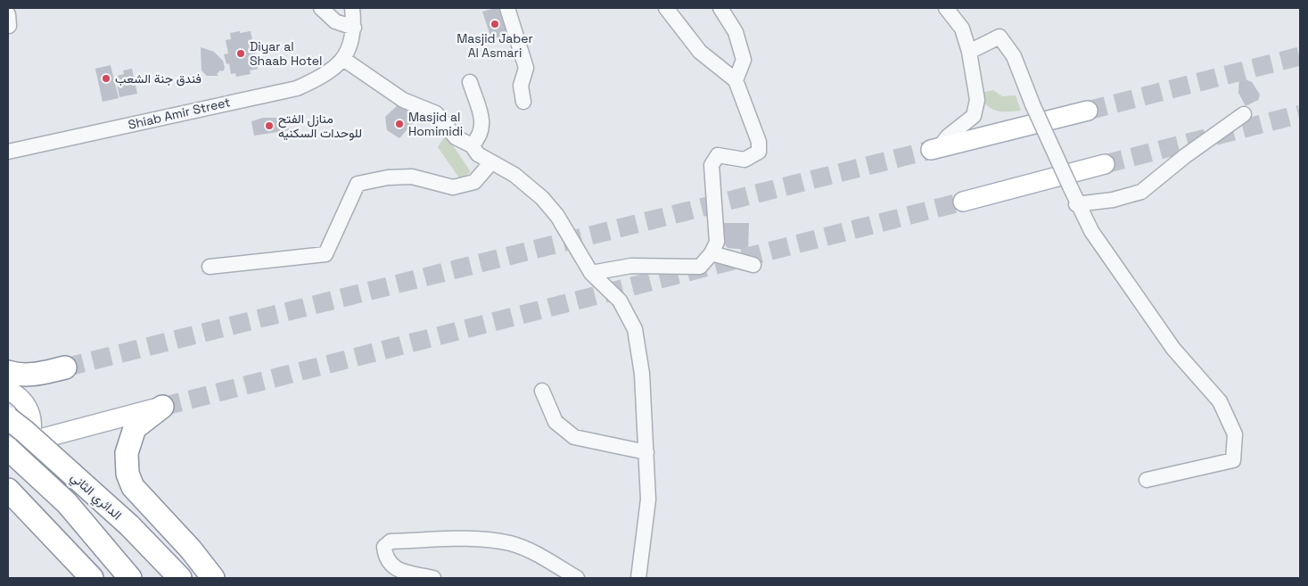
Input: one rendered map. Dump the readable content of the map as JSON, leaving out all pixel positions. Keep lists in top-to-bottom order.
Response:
{
  "streets": {
    "highway": ["الدائري الثاني"],
    "street": ["Shiab Amir Street"]
  },
  "places": [
    "Masjid Jaber Al Asmari",
    "Diyar al Shaab Hotel",
    "فندق جنة الشعب",
    "Masjid al Homimidi",
    "منازل الفتح للوحدات السكنيه"
  ]
}
